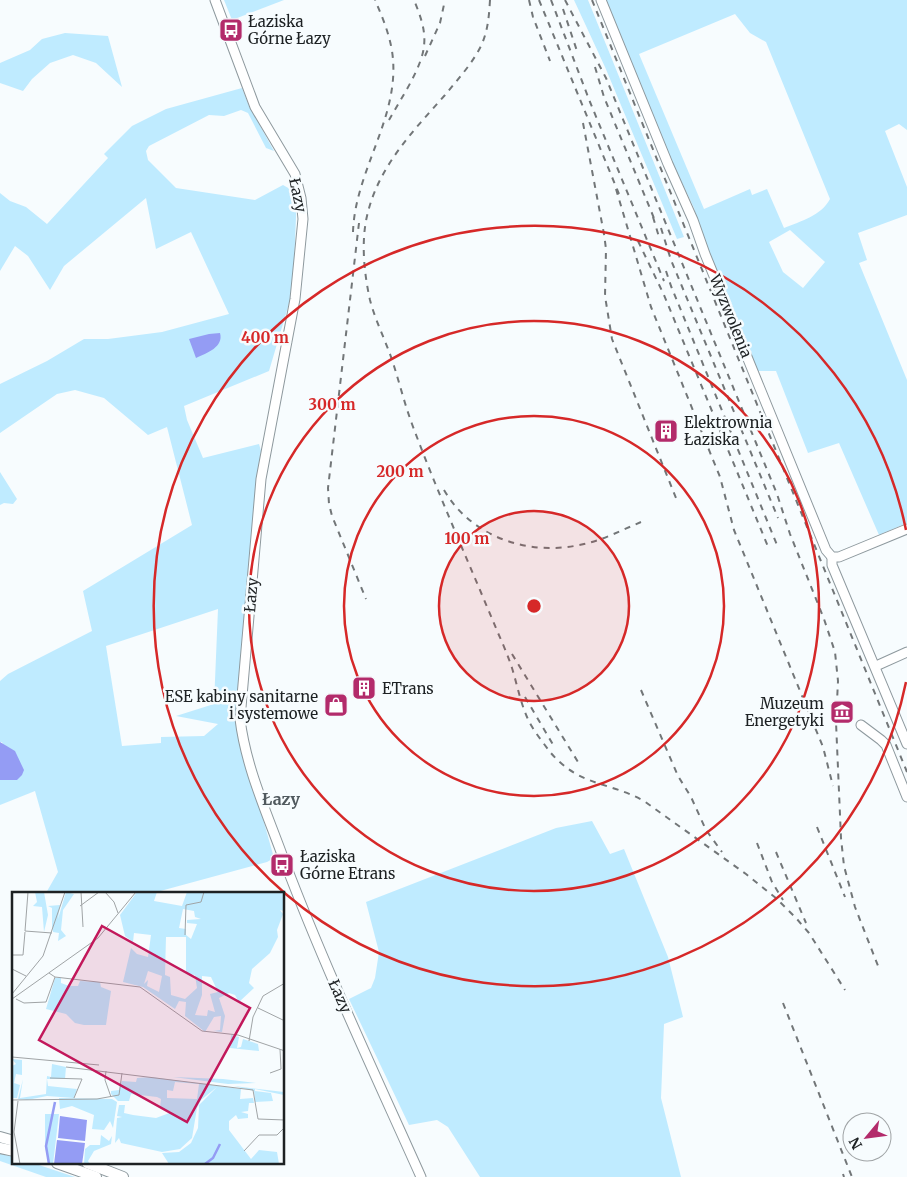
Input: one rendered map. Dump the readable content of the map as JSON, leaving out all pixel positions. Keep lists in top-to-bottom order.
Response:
{
  "streets": {
    "street": ["Łazy", "Wyzwolenia"]
  },
  "districts": ["Łazy"],
  "places": {
    "bus stop": ["Łaziska Górne Łazy", "Łaziska Górne Etrans"],
    "building": ["Elektrownia Łaziska", "ETrans"],
    "shop": ["ESE kabiny sanitarne i systemowe"],
    "museum": ["Muzeum Energetyki"]
  },
  "north": "bottom left",
  "rings": [
    "400 m",
    "300 m",
    "200 m",
    "100 m"
  ]
}
